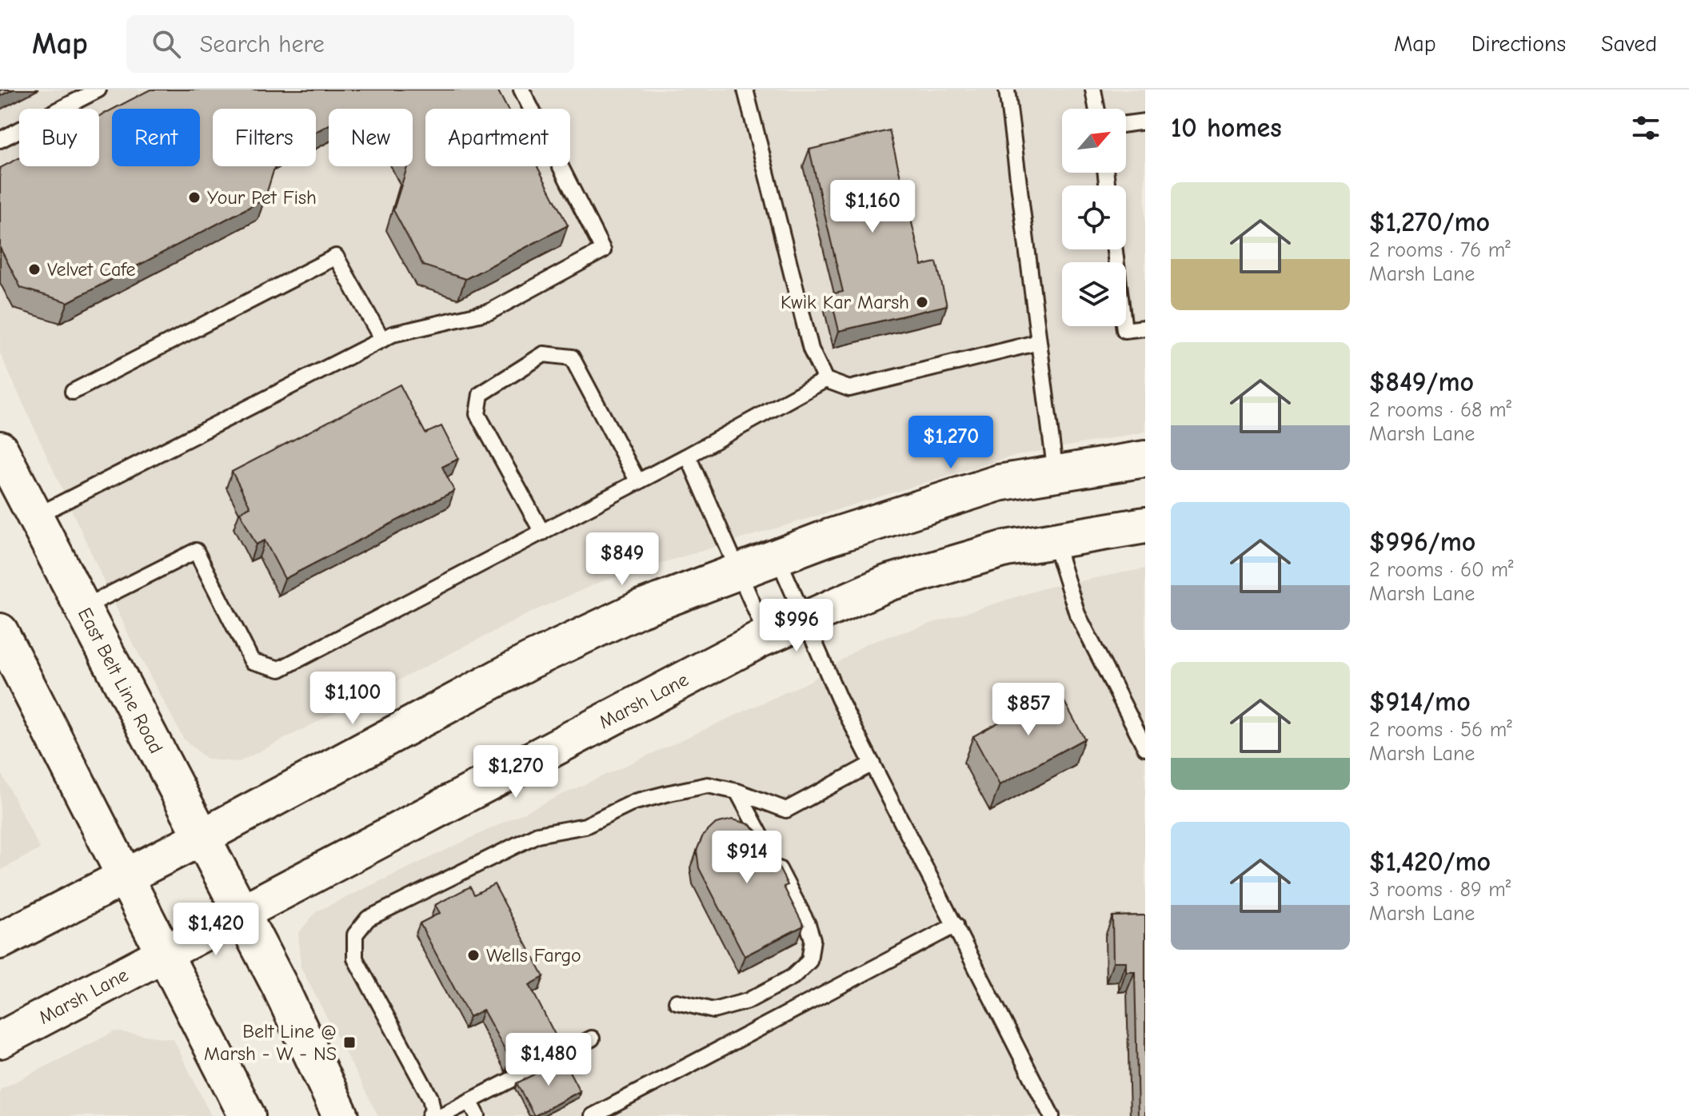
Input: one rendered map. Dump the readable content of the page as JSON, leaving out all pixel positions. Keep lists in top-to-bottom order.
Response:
{
  "streets": {
    "main road": ["East Belt Line Road", "Marsh Lane"]
  },
  "crossings": [
    ["East Belt Line Road", "Marsh Lane"]
  ],
  "places": {
    "other": [
      "Your Pet Fish",
      "Velvet Cafe",
      "Kwik Kar Marsh",
      "Wells Fargo"
    ],
    "transit": ["Belt Line @ Marsh - W - NS"]
  },
  "north": "top right",
  "page": {
    "header": "Map",
    "search": "Search here",
    "nav": ["Map", "Directions", "Saved"],
    "heading": "10 homes",
    "chip": [
      "Buy",
      "Rent",
      "Filters",
      "New",
      "Apartment"
    ],
    "list": [
      {
        "name": "$1,270/mo",
        "note": "2 rooms · 76 m² · Marsh Lane"
      },
      {
        "name": "$849/mo",
        "note": "2 rooms · 68 m² · Marsh Lane"
      },
      {
        "name": "$996/mo",
        "note": "2 rooms · 60 m² · Marsh Lane"
      },
      {
        "name": "$914/mo",
        "note": "2 rooms · 56 m² · Marsh Lane"
      },
      {
        "name": "$1,420/mo",
        "note": "3 rooms · 89 m² · Marsh Lane"
      }
    ],
    "price": [
      "$1,160",
      "$1,270",
      "$849",
      "$996",
      "$1,100",
      "$857",
      "$1,270",
      "$914",
      "$1,420",
      "$1,480"
    ]
  }
}
